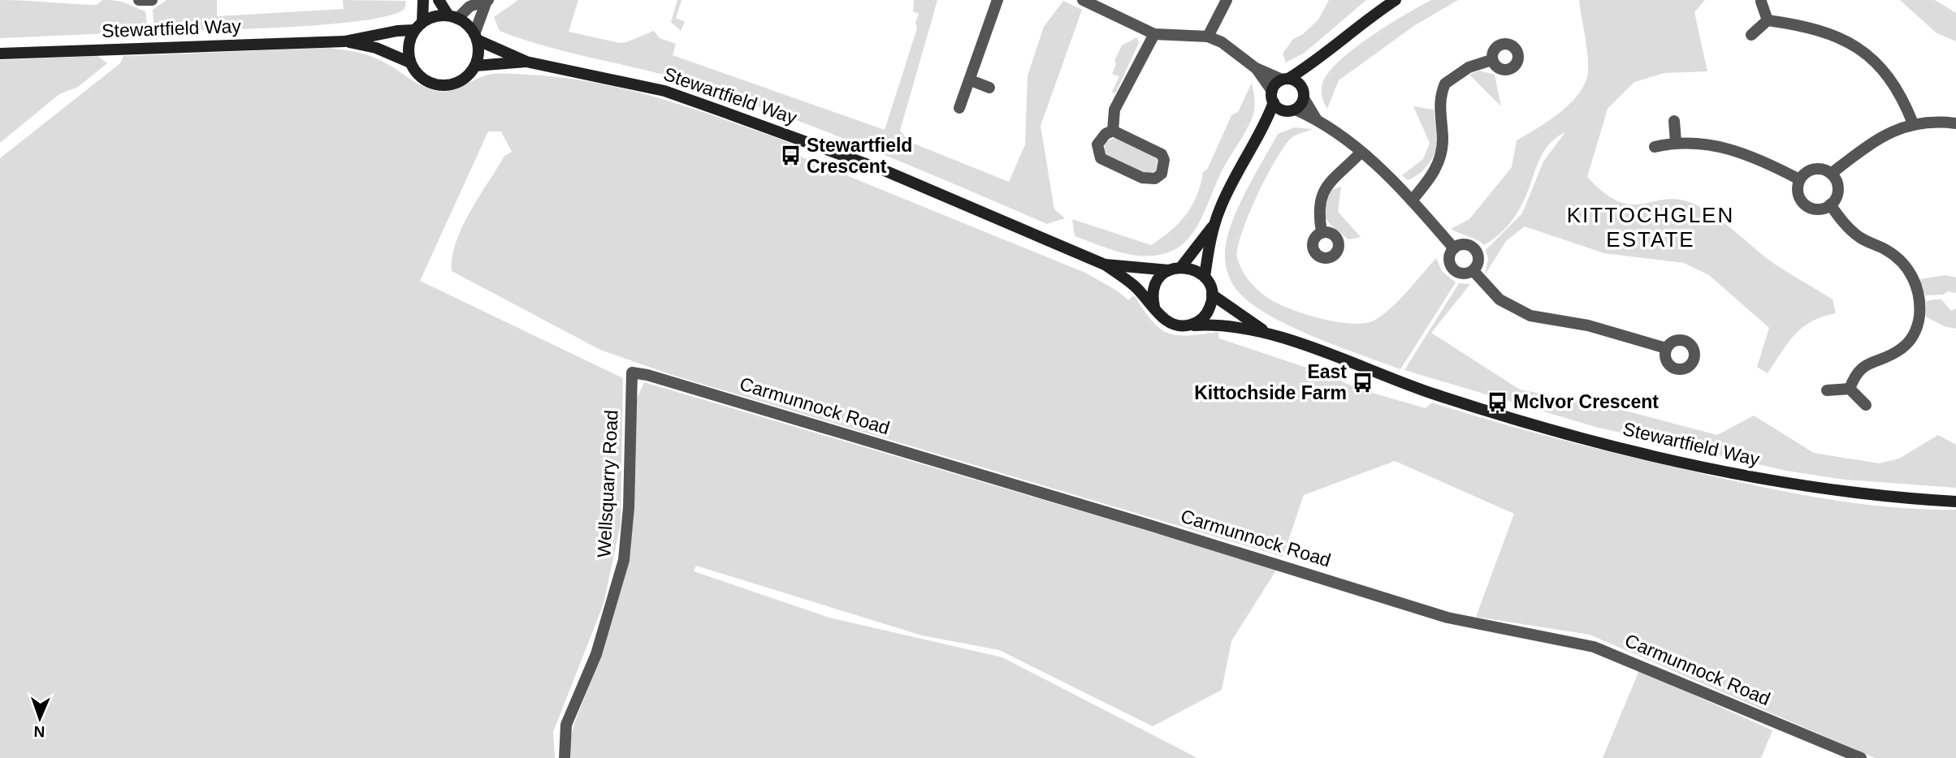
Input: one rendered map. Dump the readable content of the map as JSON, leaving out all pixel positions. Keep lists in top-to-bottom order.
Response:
{
  "streets": {
    "street": ["Stewartfield Way", "Carmunnock Road", "Wellsquarry Road"]
  },
  "crossings": [
    ["Carmunnock Road", "Wellsquarry Road"]
  ],
  "districts": ["KITTOCHGLEN ESTATE"],
  "places": {
    "bus stop": ["Stewartfield Crescent", "East Kittochside Farm", "McIvor Crescent"]
  },
  "north": "bottom"
}
